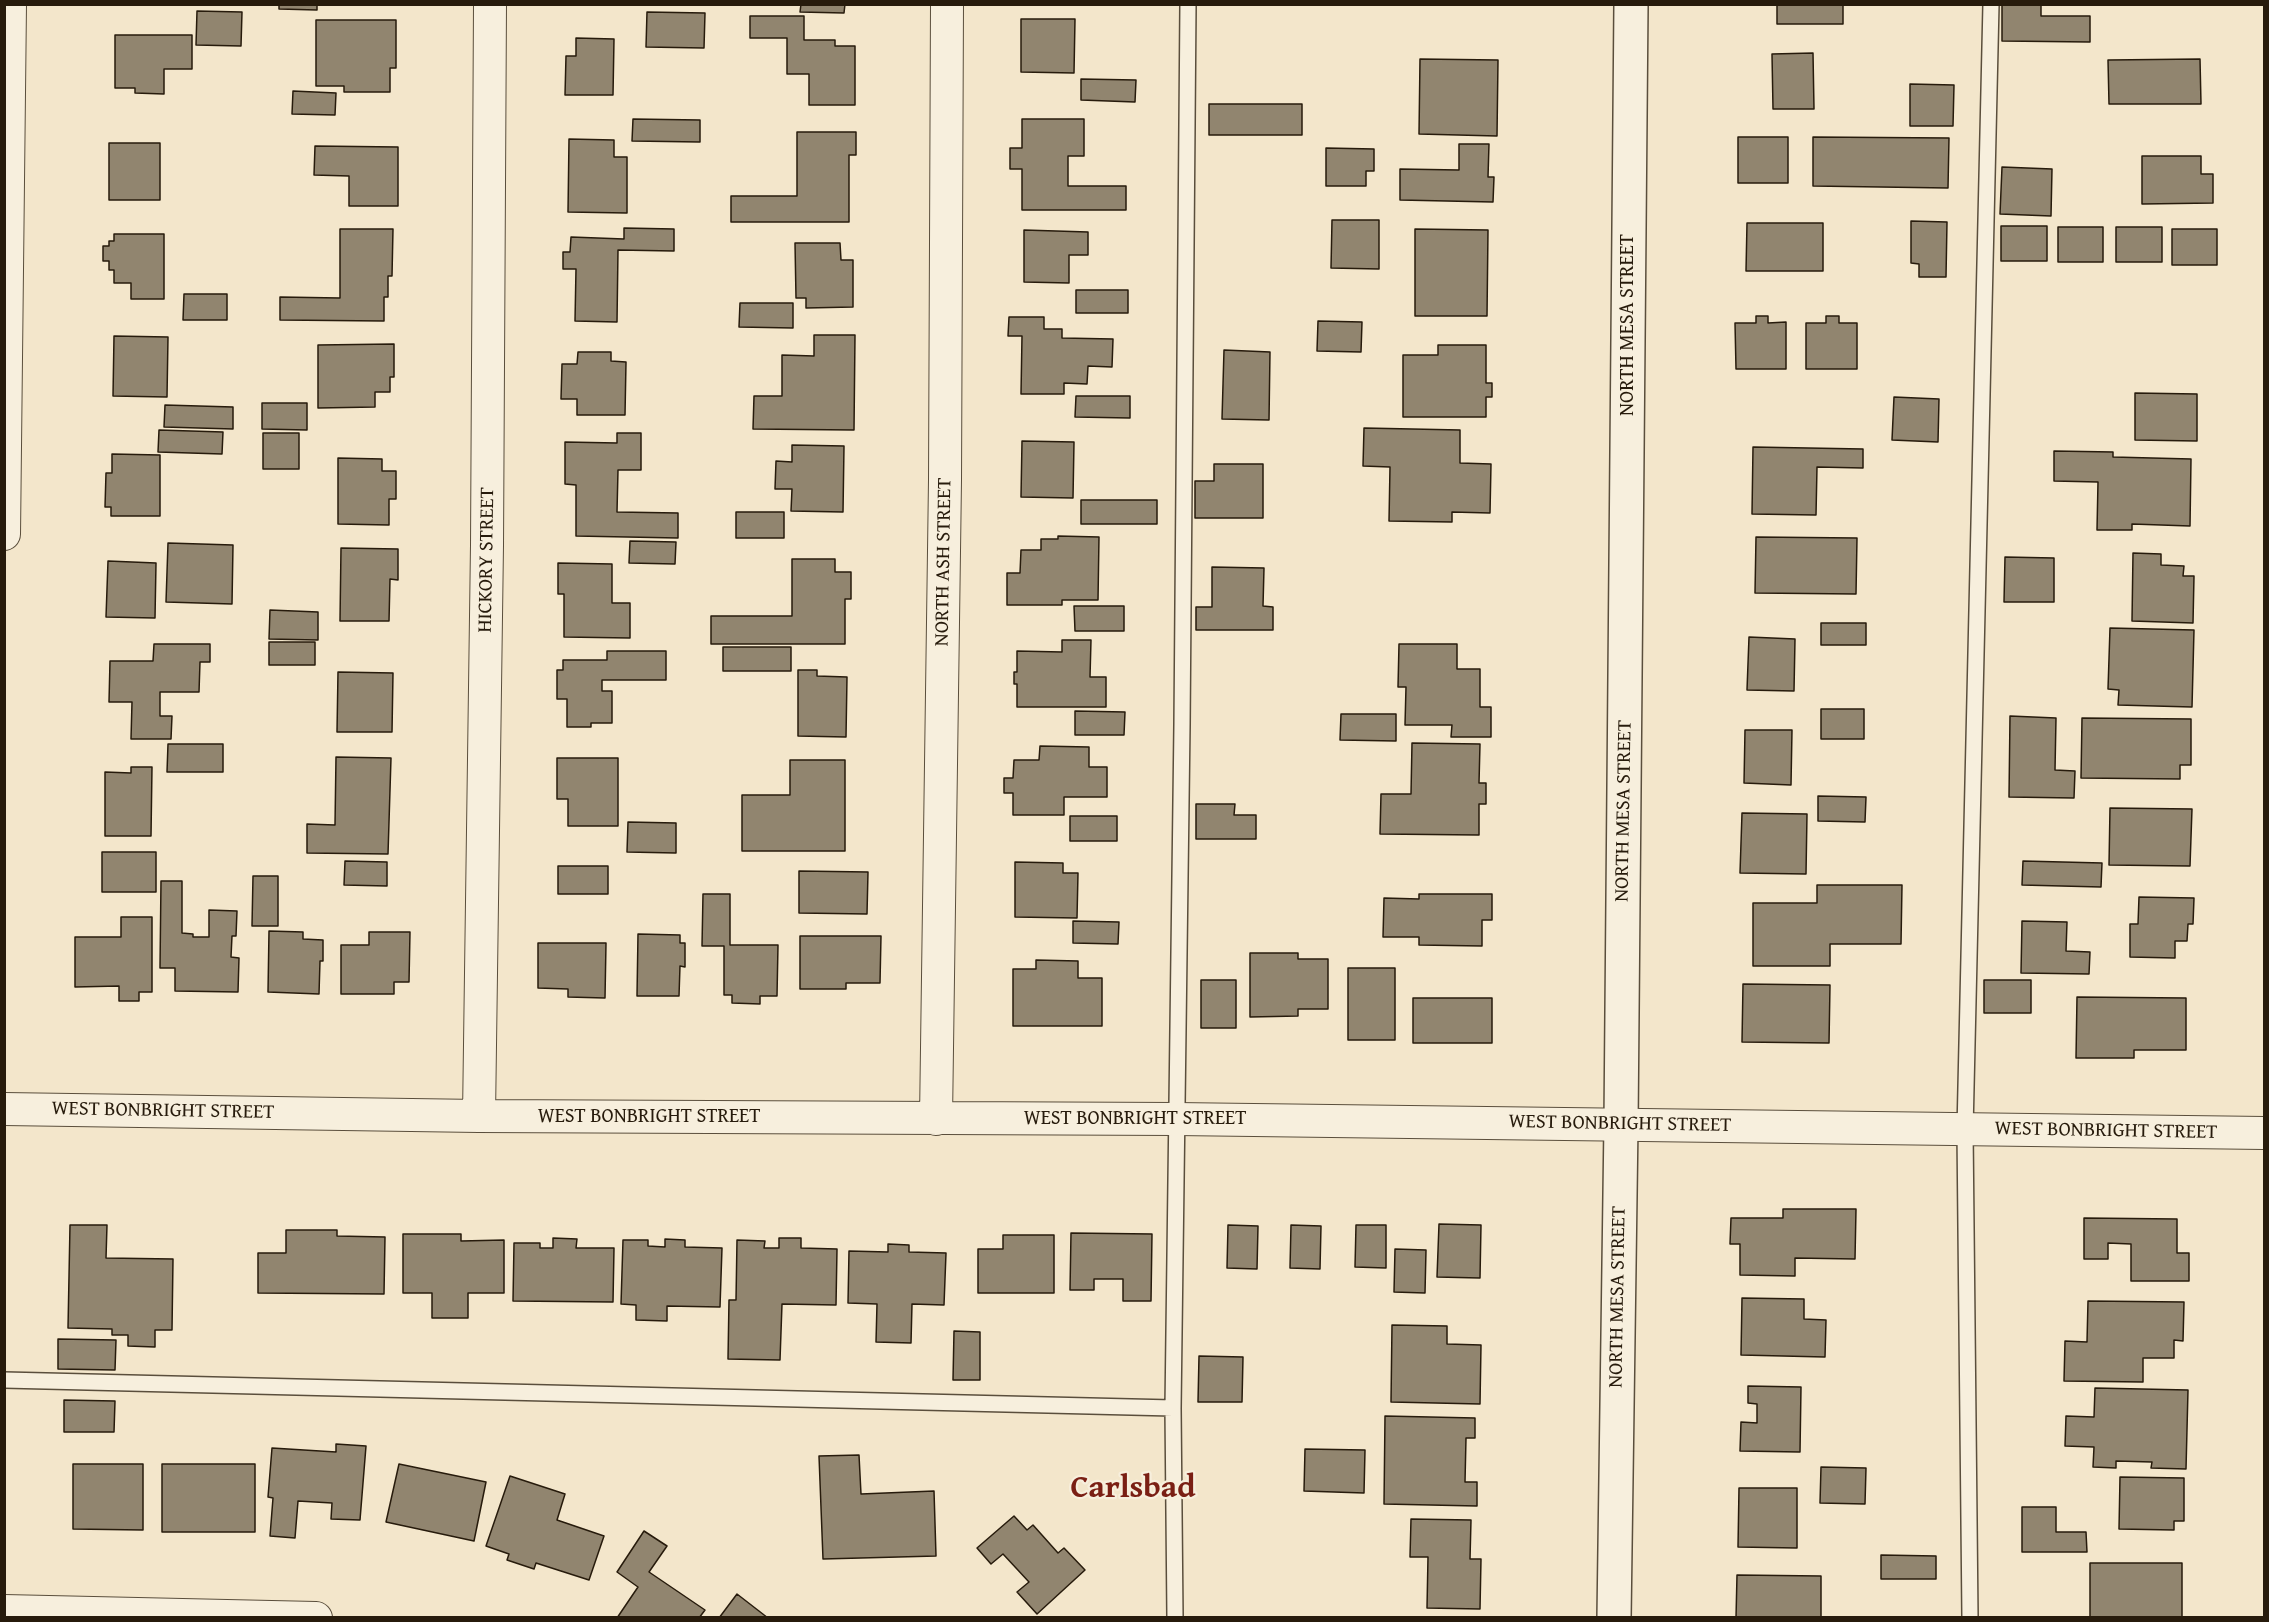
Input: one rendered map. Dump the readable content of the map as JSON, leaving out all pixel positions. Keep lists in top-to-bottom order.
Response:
{
  "streets": {
    "street": [
      "NORTH MESA STREET",
      "HICKORY STREET",
      "NORTH ASH STREET",
      "WEST BONBRIGHT STREET"
    ]
  },
  "crossings": [
    ["NORTH MESA STREET", "WEST BONBRIGHT STREET"],
    ["HICKORY STREET", "WEST BONBRIGHT STREET"],
    ["NORTH ASH STREET", "WEST BONBRIGHT STREET"]
  ],
  "districts": ["Carlsbad"]
}
